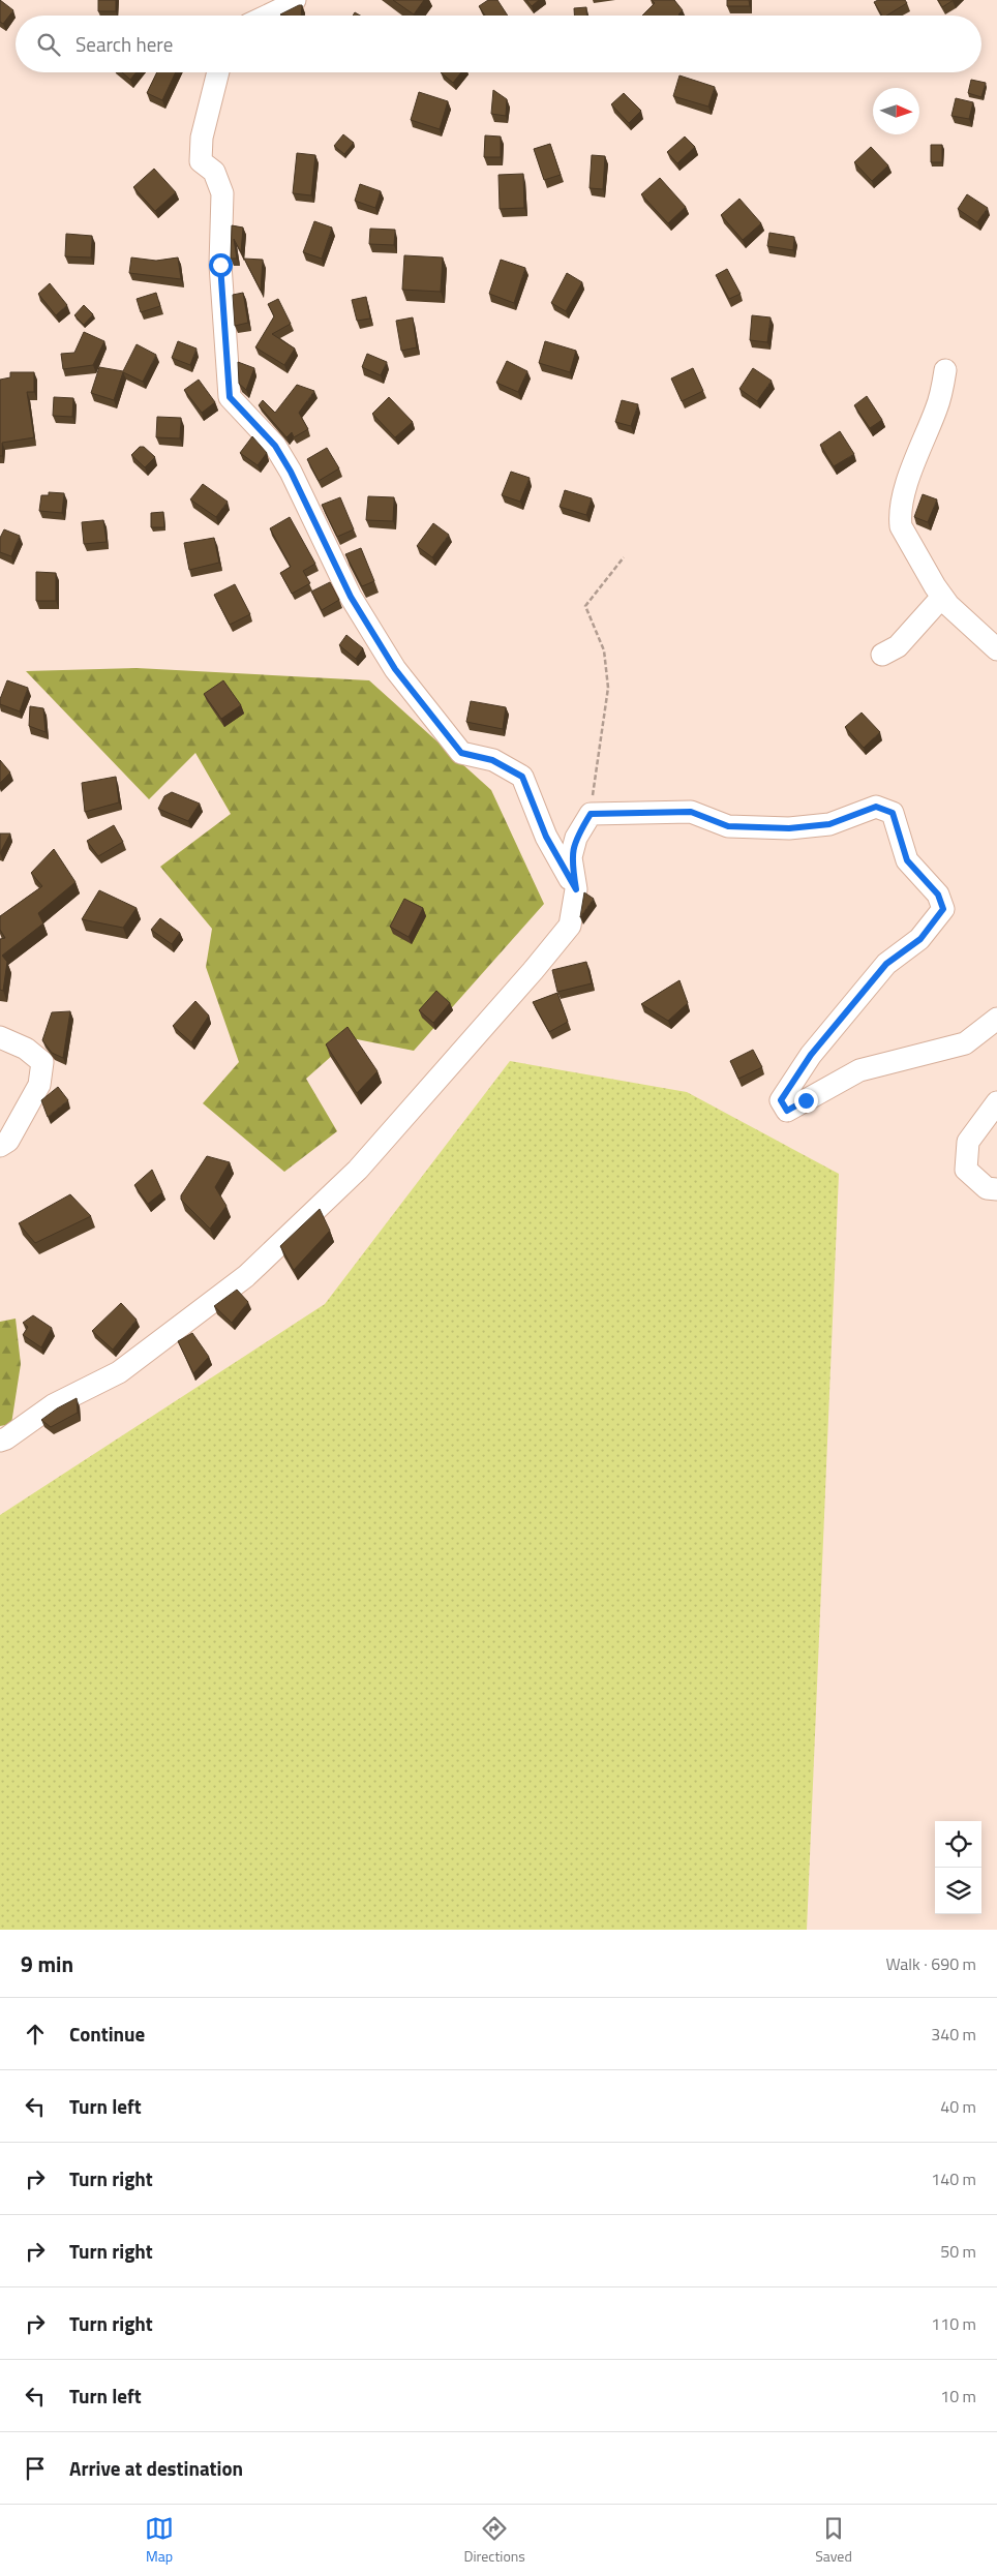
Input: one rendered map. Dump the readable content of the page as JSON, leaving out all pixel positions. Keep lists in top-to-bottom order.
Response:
{
  "north": "right",
  "page": {
    "search": "Search here",
    "heading": ["9 min", "Walk · 690 m"],
    "list": [
      ["Continue", "340 m"],
      ["Turn left", "40 m"],
      ["Turn right", "140 m"],
      ["Turn right", "50 m"],
      ["Turn right", "110 m"],
      ["Turn left", "10 m"],
      "Arrive at destination"
    ],
    "nav": ["Map", "Directions", "Saved"]
  }
}
